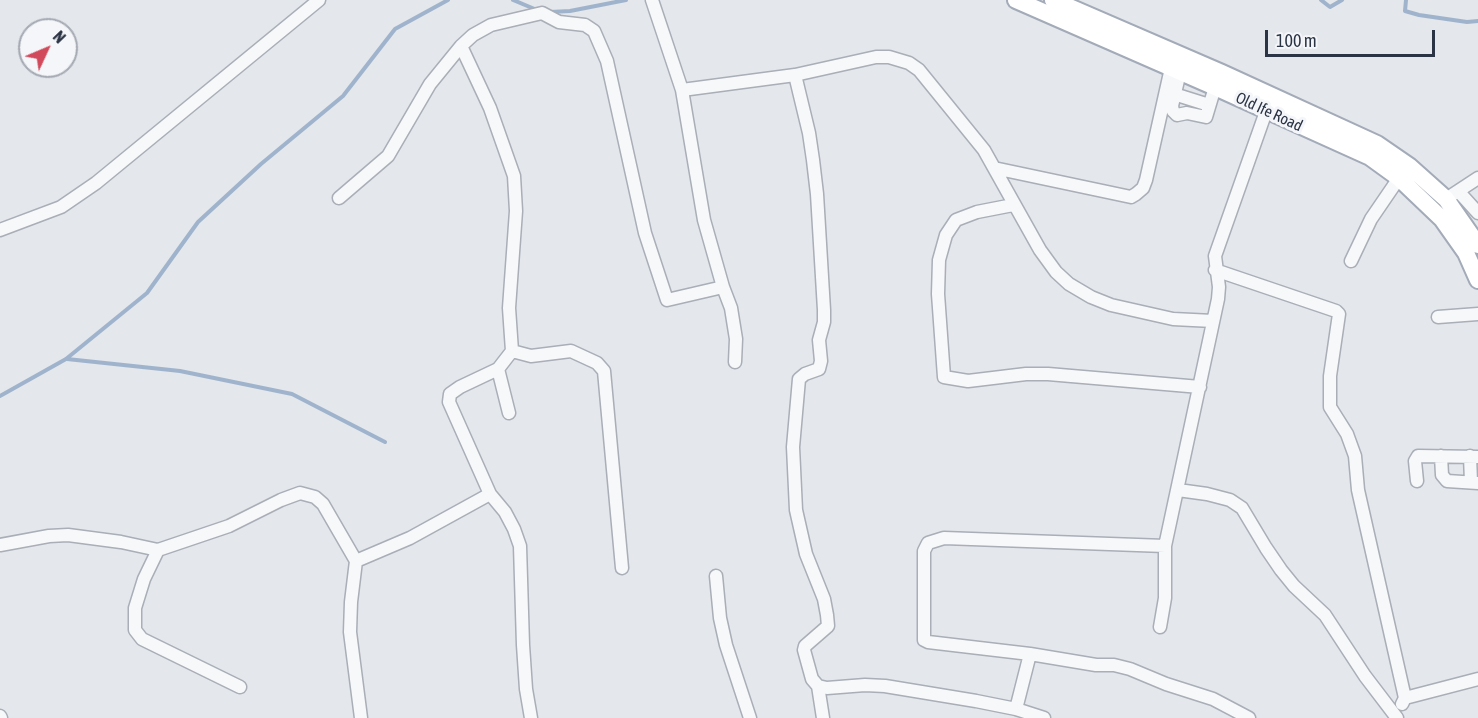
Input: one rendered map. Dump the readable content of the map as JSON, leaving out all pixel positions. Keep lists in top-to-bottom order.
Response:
{
  "streets": {
    "main road": ["Old Ife Road"]
  },
  "scale_bar": "100 m",
  "north": "top right"
}
